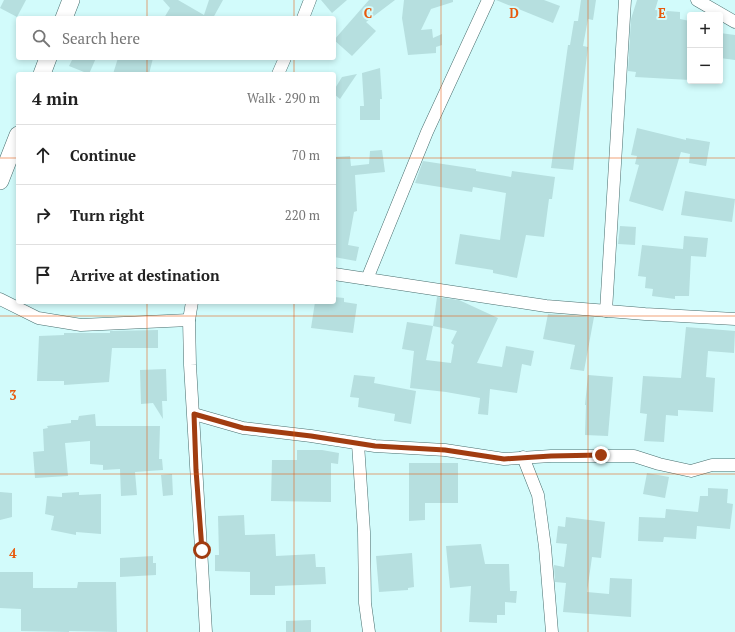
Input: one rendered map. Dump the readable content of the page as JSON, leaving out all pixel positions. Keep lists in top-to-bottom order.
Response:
{
  "page": {
    "map_buttons": ["+", "−"],
    "search": "Search here",
    "heading": ["4 min", "Walk · 290 m"],
    "list": [
      ["Continue", "70 m"],
      ["Turn right", "220 m"],
      "Arrive at destination"
    ]
  },
  "grid": {
    "columns": ["C", "D", "E"],
    "rows": ["3", "4"]
  }
}
